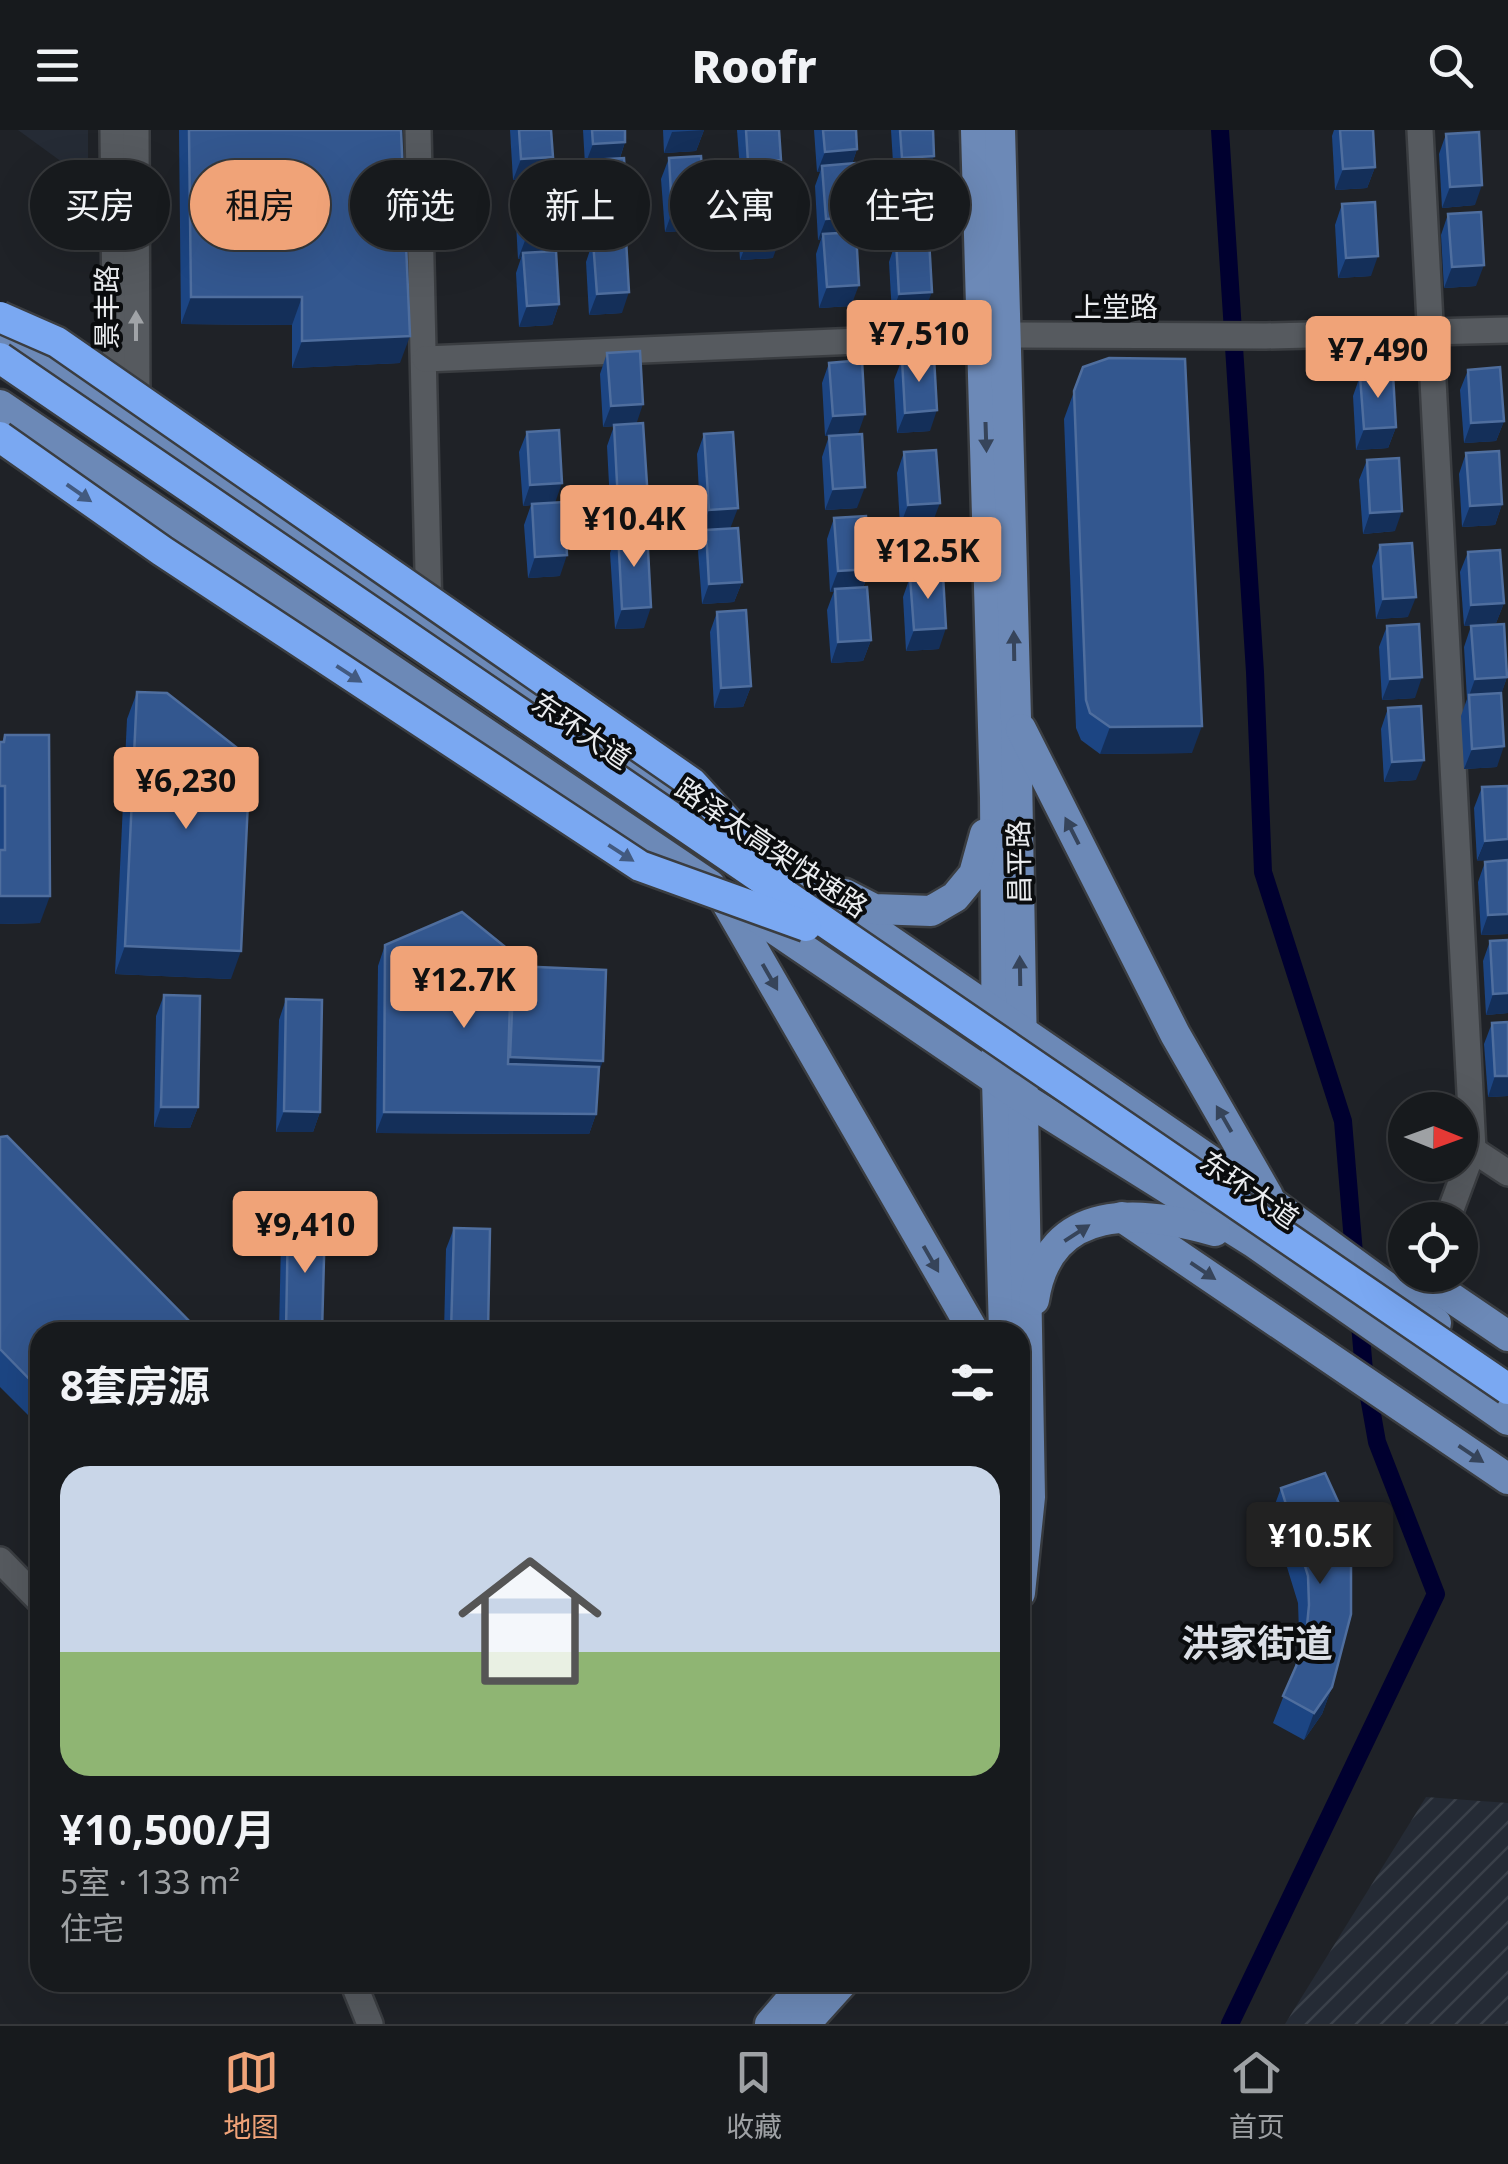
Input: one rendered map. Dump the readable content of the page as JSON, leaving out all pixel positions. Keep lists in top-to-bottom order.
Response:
{
  "streets": {
    "highway": ["路泽太高架快速路"],
    "main road": ["东环大道", "昌平路"],
    "street": ["上堂路", "景丰路"]
  },
  "crossings": [
    ["上堂路", "昌平路"],
    ["景丰路", "东环大道"],
    ["东环大道", "昌平路"]
  ],
  "districts": ["洪家街道"],
  "north": "right",
  "page": {
    "header": "Roofr",
    "chip": [
      "买房",
      "租房",
      "筛选",
      "新上",
      "公寓",
      "住宅"
    ],
    "price": [
      "¥7,510",
      "¥7,490",
      "¥10.4K",
      "¥12.5K",
      "¥6,230",
      "¥12.7K",
      "¥9,410",
      "¥10.5K"
    ],
    "heading": "8套房源",
    "list": [
      {
        "name": "¥10,500/月",
        "note": "5室 · 133 m² · 住宅"
      }
    ],
    "tabs": ["地图", "收藏", "首页"]
  }
}
